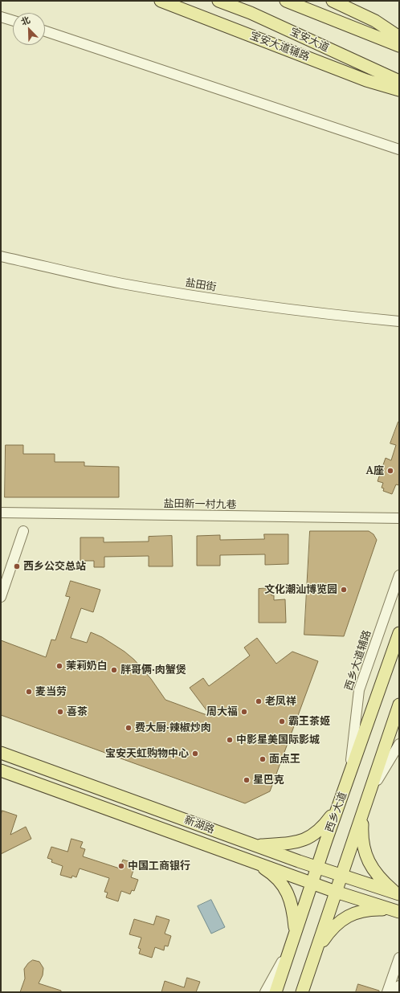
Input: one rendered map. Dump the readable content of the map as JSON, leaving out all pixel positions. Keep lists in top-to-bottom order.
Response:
{
  "streets": {
    "main road": [
      "宝安大道",
      "宝安大道辅路",
      "西乡大道",
      "新湖路"
    ],
    "street": ["盐田街", "盐田新一村九巷", "西乡大道辅路"]
  },
  "crossings": [
    ["西乡大道辅路", "西乡大道"],
    ["西乡大道", "新湖路"]
  ],
  "places": [
    "A座",
    "西乡公交总站",
    "文化潮汕博览园",
    "茉莉奶白",
    "胖哥俩·肉蟹煲",
    "麦当劳",
    "老凤祥",
    "喜茶",
    "周大福",
    "霸王茶姬",
    "费大厨·辣椒炒肉",
    "中影星美国际影城",
    "宝安天虹购物中心",
    "面点王",
    "星巴克",
    "中国工商银行"
  ],
  "north": "top left"
}
